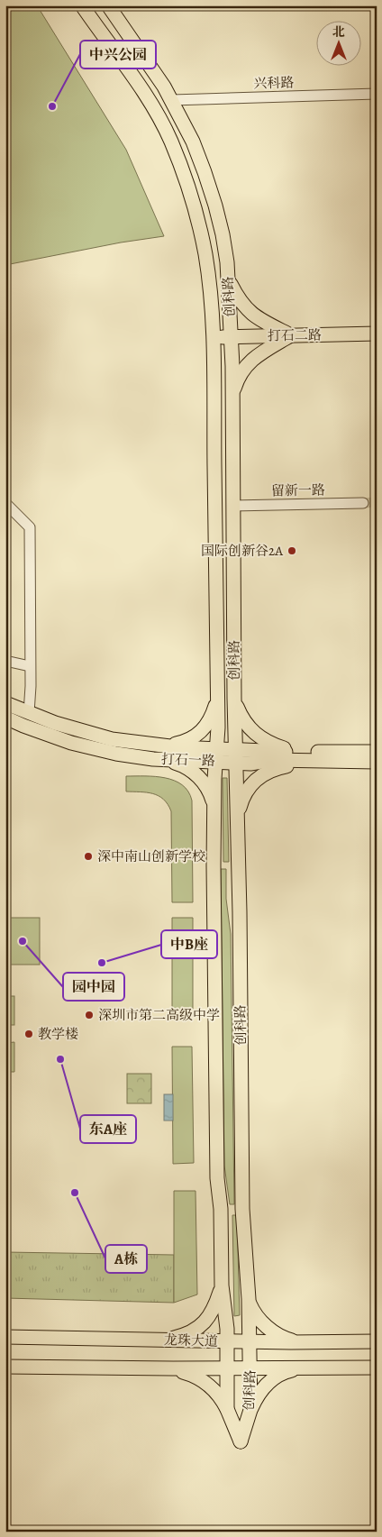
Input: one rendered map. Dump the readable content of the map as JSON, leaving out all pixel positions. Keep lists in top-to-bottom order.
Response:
{
  "streets": {
    "main road": [
      "创科路",
      "打石二路",
      "打石一路",
      "龙珠大道"
    ],
    "street": ["兴科路", "留新一路"]
  },
  "crossings": [
    ["兴科路", "创科路"],
    ["创科路", "打石二路"],
    ["创科路", "留新一路"],
    ["创科路", "打石一路"],
    ["创科路", "龙珠大道"]
  ],
  "places": [
    "中兴公园",
    "国际创新谷2A",
    "深中南山创新学校",
    "园中园",
    "中B座",
    "深圳市第二高级中学",
    "教学楼",
    "东A座",
    "A栋"
  ],
  "north": "top"
}
